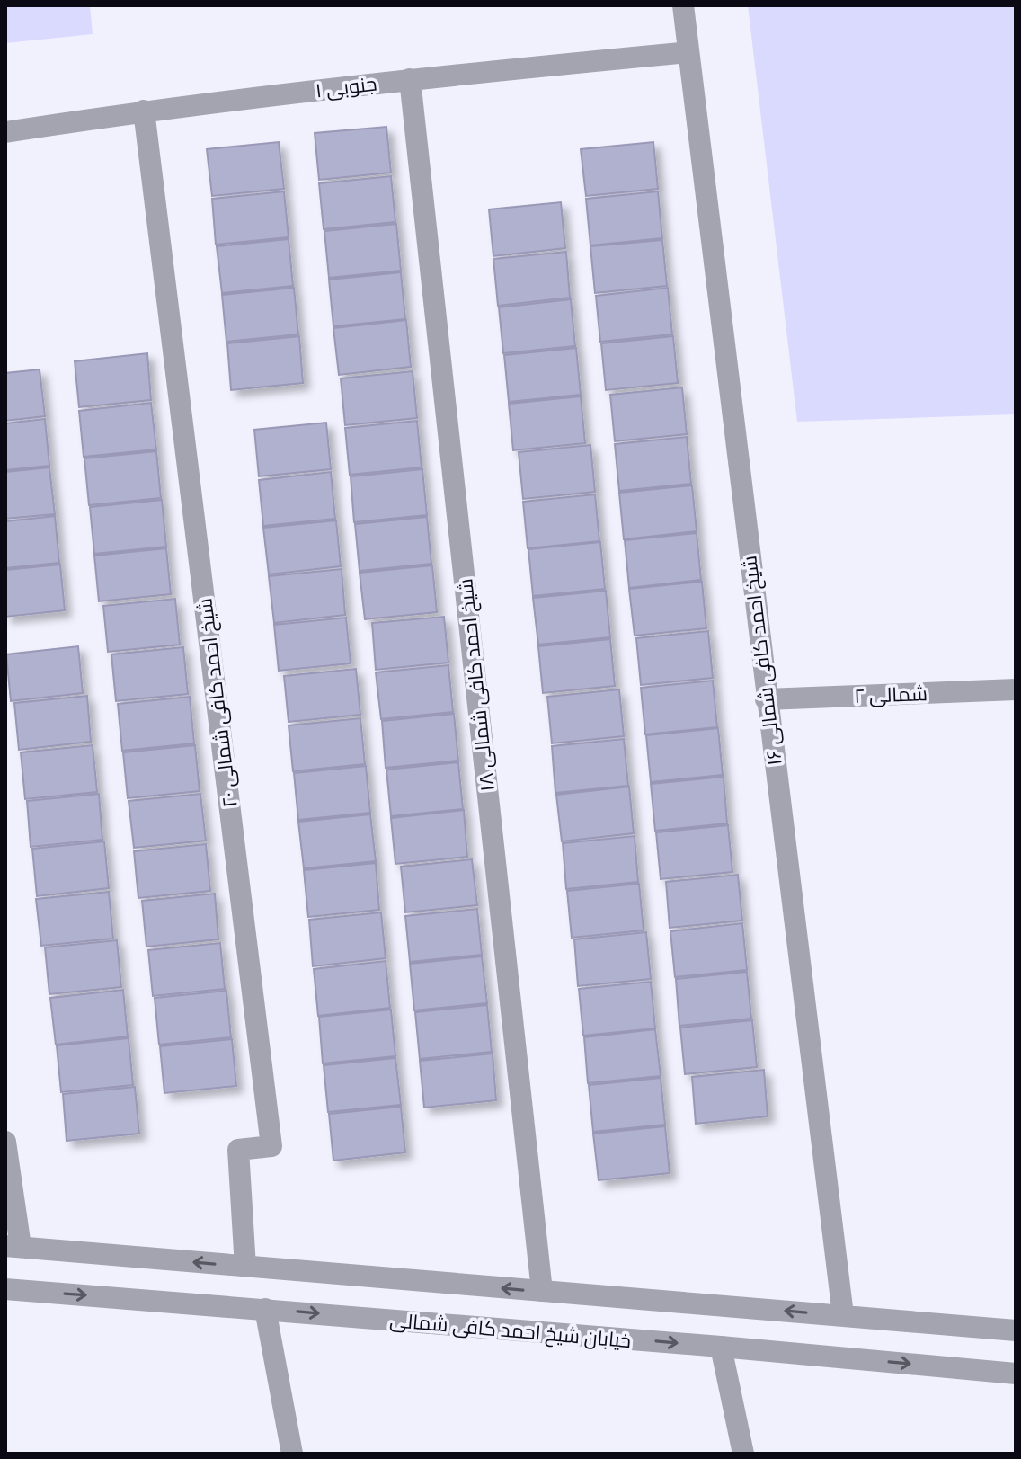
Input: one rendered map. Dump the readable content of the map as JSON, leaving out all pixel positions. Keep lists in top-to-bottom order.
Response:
{
  "streets": {
    "street": [
      "جنوبی ۱",
      "شیخ احمد کافی شمالی ۱۶",
      "شیخ احمد کافی شمالی ۱۸",
      "۲ شمالی",
      "شیخ احمد کافی شمالی ۲۰",
      "خیابان شیخ احمد کافی شمالی"
    ]
  },
  "crossings": [
    ["جنوبی ۱", "شیخ احمد کافی شمالی ۱۶"],
    ["جنوبی ۱", "شیخ احمد کافی شمالی ۱۸"],
    ["جنوبی ۱", "شیخ احمد کافی شمالی ۲۰"],
    ["شیخ احمد کافی شمالی ۱۶", "۲ شمالی"],
    ["شیخ احمد کافی شمالی ۱۶", "خیابان شیخ احمد کافی شمالی"],
    ["شیخ احمد کافی شمالی ۱۸", "خیابان شیخ احمد کافی شمالی"],
    ["شیخ احمد کافی شمالی ۲۰", "خیابان شیخ احمد کافی شمالی"]
  ]
}
